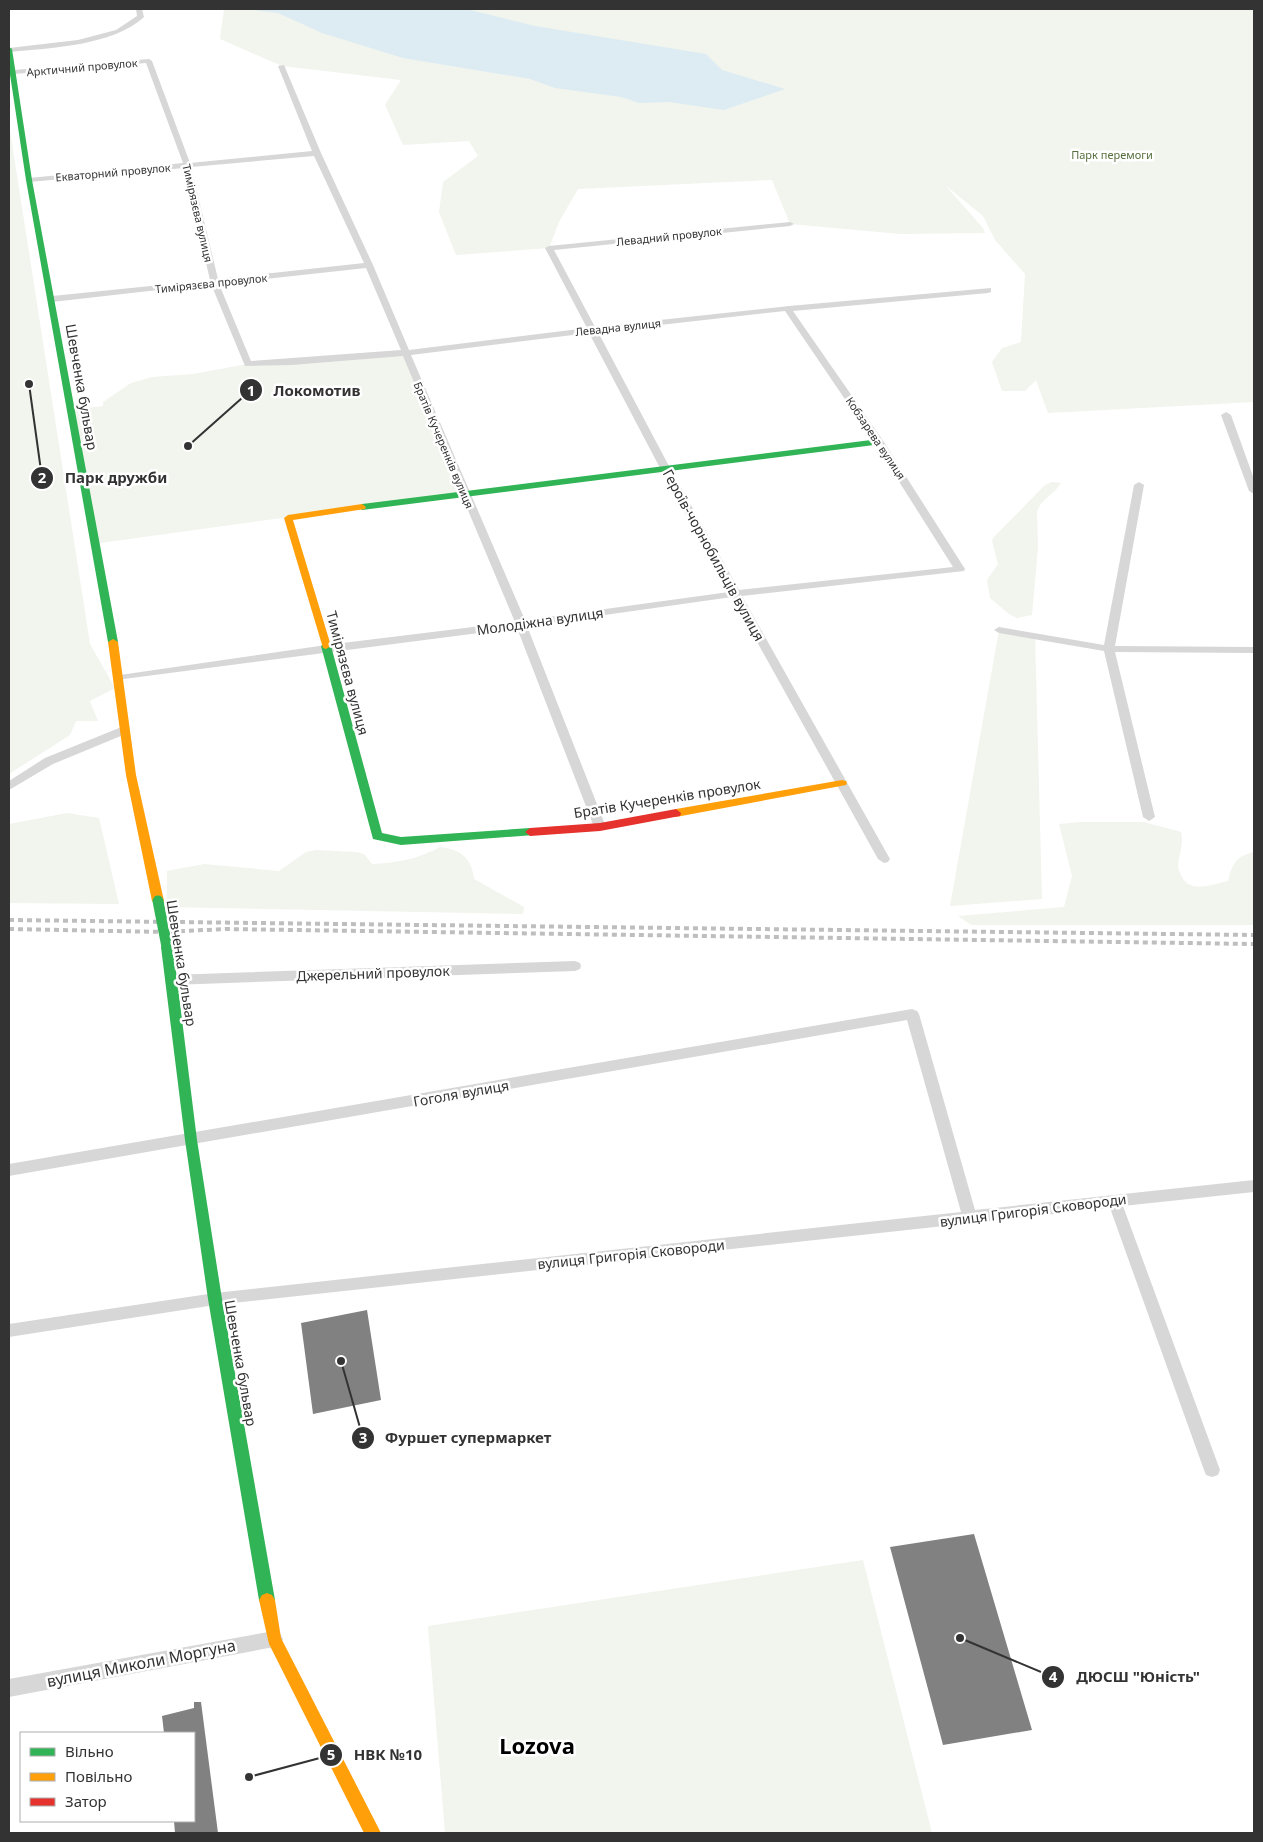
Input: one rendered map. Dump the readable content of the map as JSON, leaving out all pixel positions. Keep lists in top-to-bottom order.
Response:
{
  "streets": {
    "street": [
      "Арктичний провулок",
      "Екваторний провулок",
      "Тимірязєва вулиця",
      "Левадний провулок",
      "Тимірязєва провулок",
      "Левадна вулиця",
      "Шевченка бульвар",
      "Кобзарева вулиця",
      "Братів Кучеренків вулиця",
      "Героїв-чорнобильців вулиця",
      "Молодіжна вулиця",
      "Братів Кучеренків провулок",
      "Джерельний провулок",
      "Гоголя вулиця",
      "вулиця Григорія Сковороди",
      "вулиця Миколи Моргуна"
    ]
  },
  "crossings": [
    ["Арктичний провулок", "Тимірязєва вулиця"],
    ["Арктичний провулок", "Шевченка бульвар"],
    ["Екваторний провулок", "Тимірязєва вулиця"],
    ["Екваторний провулок", "Шевченка бульвар"],
    ["Екваторний провулок", "Братів Кучеренків вулиця"],
    ["Тимірязєва вулиця", "Тимірязєва провулок"],
    ["Тимірязєва вулиця", "Левадна вулиця"],
    ["Тимірязєва вулиця", "Братів Кучеренків вулиця"],
    ["Тимірязєва вулиця", "Молодіжна вулиця"],
    ["Тимірязєва вулиця", "Братів Кучеренків провулок"],
    ["Левадний провулок", "Героїв-чорнобильців вулиця"],
    ["Тимірязєва провулок", "Шевченка бульвар"],
    ["Тимірязєва провулок", "Братів Кучеренків вулиця"],
    ["Левадна вулиця", "Кобзарева вулиця"],
    ["Левадна вулиця", "Братів Кучеренків вулиця"],
    ["Левадна вулиця", "Героїв-чорнобильців вулиця"],
    ["Шевченка бульвар", "Молодіжна вулиця"],
    ["Шевченка бульвар", "Джерельний провулок"],
    ["Шевченка бульвар", "Гоголя вулиця"],
    ["Шевченка бульвар", "вулиця Григорія Сковороди"],
    ["Шевченка бульвар", "вулиця Миколи Моргуна"],
    ["Кобзарева вулиця", "Молодіжна вулиця"],
    ["Братів Кучеренків вулиця", "Молодіжна вулиця"],
    ["Братів Кучеренків вулиця", "Братів Кучеренків провулок"],
    ["Героїв-чорнобильців вулиця", "Молодіжна вулиця"],
    ["Героїв-чорнобильців вулиця", "Братів Кучеренків провулок"],
    ["Гоголя вулиця", "вулиця Григорія Сковороди"]
  ],
  "districts": ["Lozova"],
  "parks": ["Парк перемоги"],
  "places": [
    "Парк дружби",
    "Локомотив",
    "Фуршет супермаркет",
    "ДЮСШ \"Юність\"",
    "НВК №10"
  ],
  "legend": ["Вільно", "Повільно", "Затор"]
}
